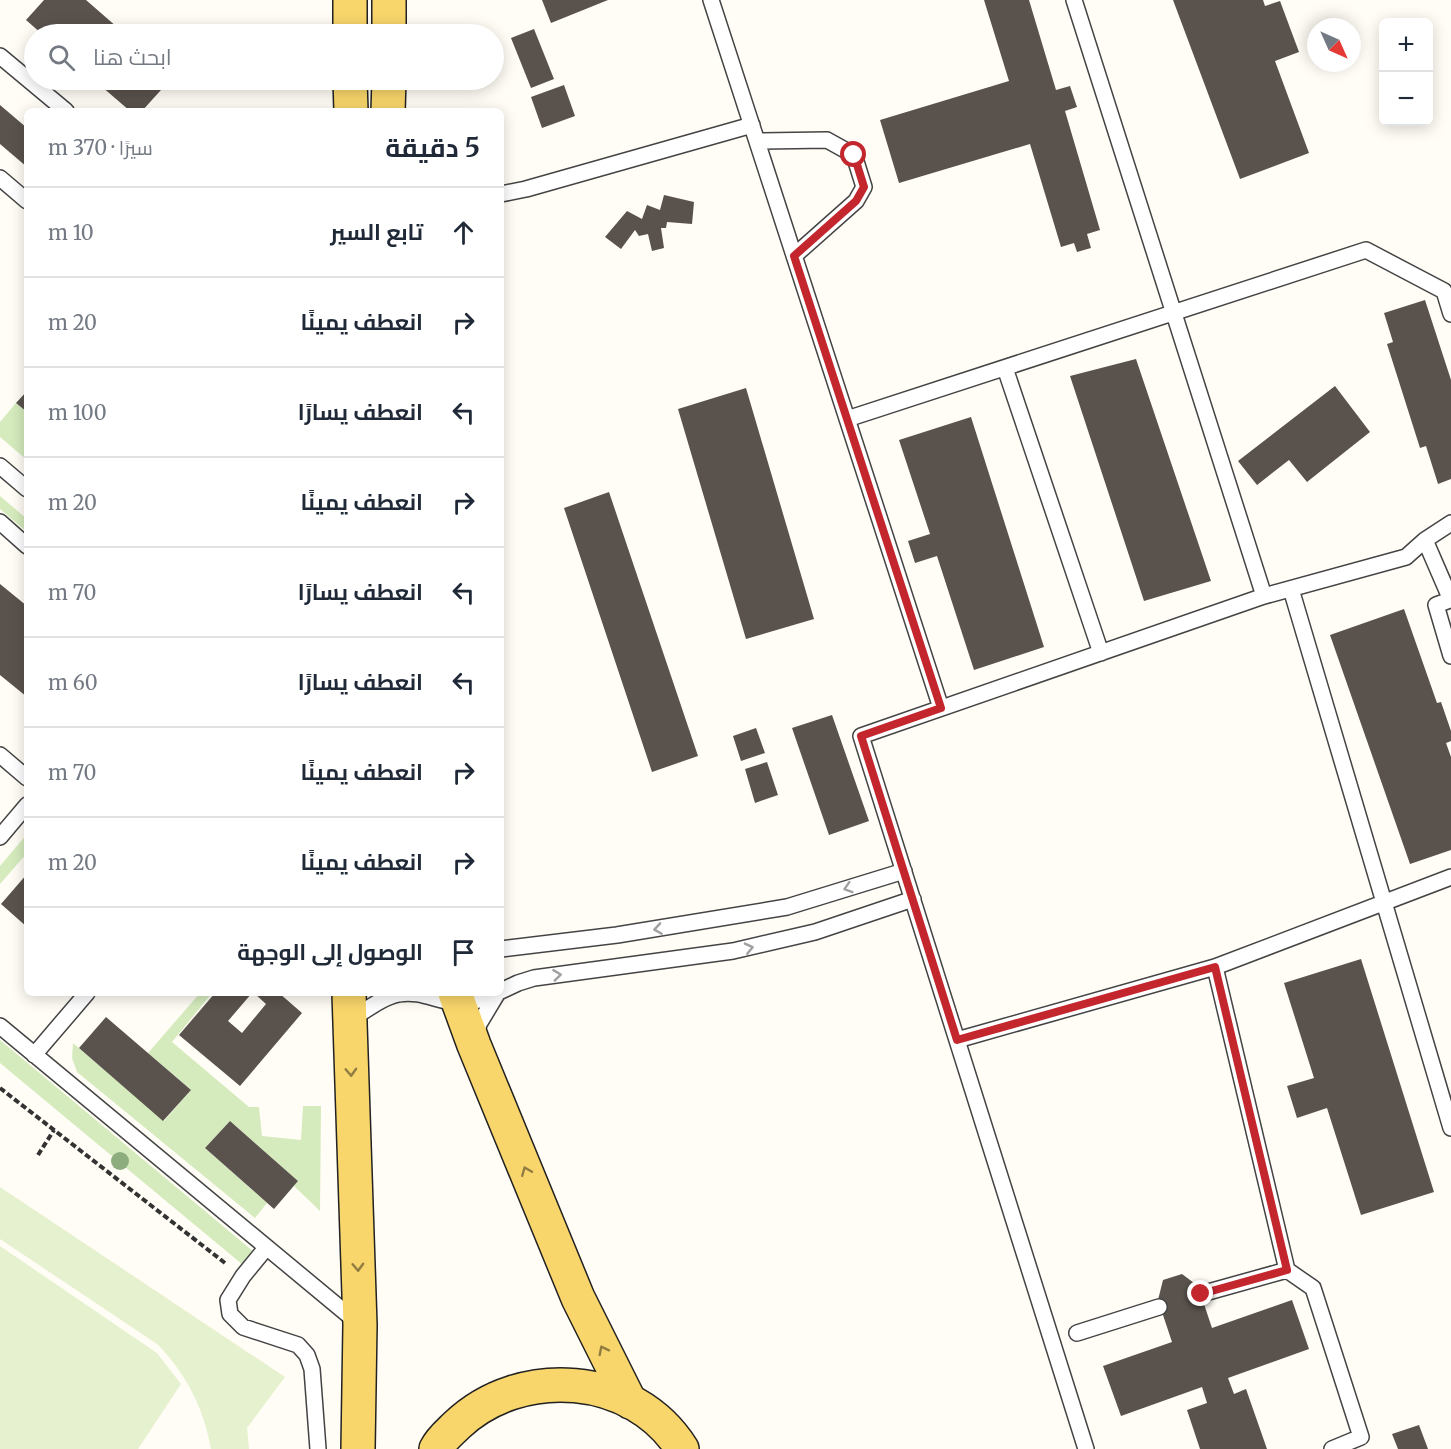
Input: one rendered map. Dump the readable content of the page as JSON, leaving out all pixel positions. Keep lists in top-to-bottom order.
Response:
{
  "north": "bottom right",
  "page": {
    "map_buttons": ["+", "−"],
    "search": "ابحث هنا",
    "heading": ["5 دقيقة", "سيرًا · 370 m"],
    "list": [
      ["تابع السير", "10 m"],
      ["انعطف يمينًا", "20 m"],
      ["انعطف يسارًا", "100 m"],
      ["انعطف يمينًا", "20 m"],
      ["انعطف يسارًا", "70 m"],
      ["انعطف يسارًا", "60 m"],
      ["انعطف يمينًا", "70 m"],
      ["انعطف يمينًا", "20 m"],
      "الوصول إلى الوجهة"
    ]
  }
}
